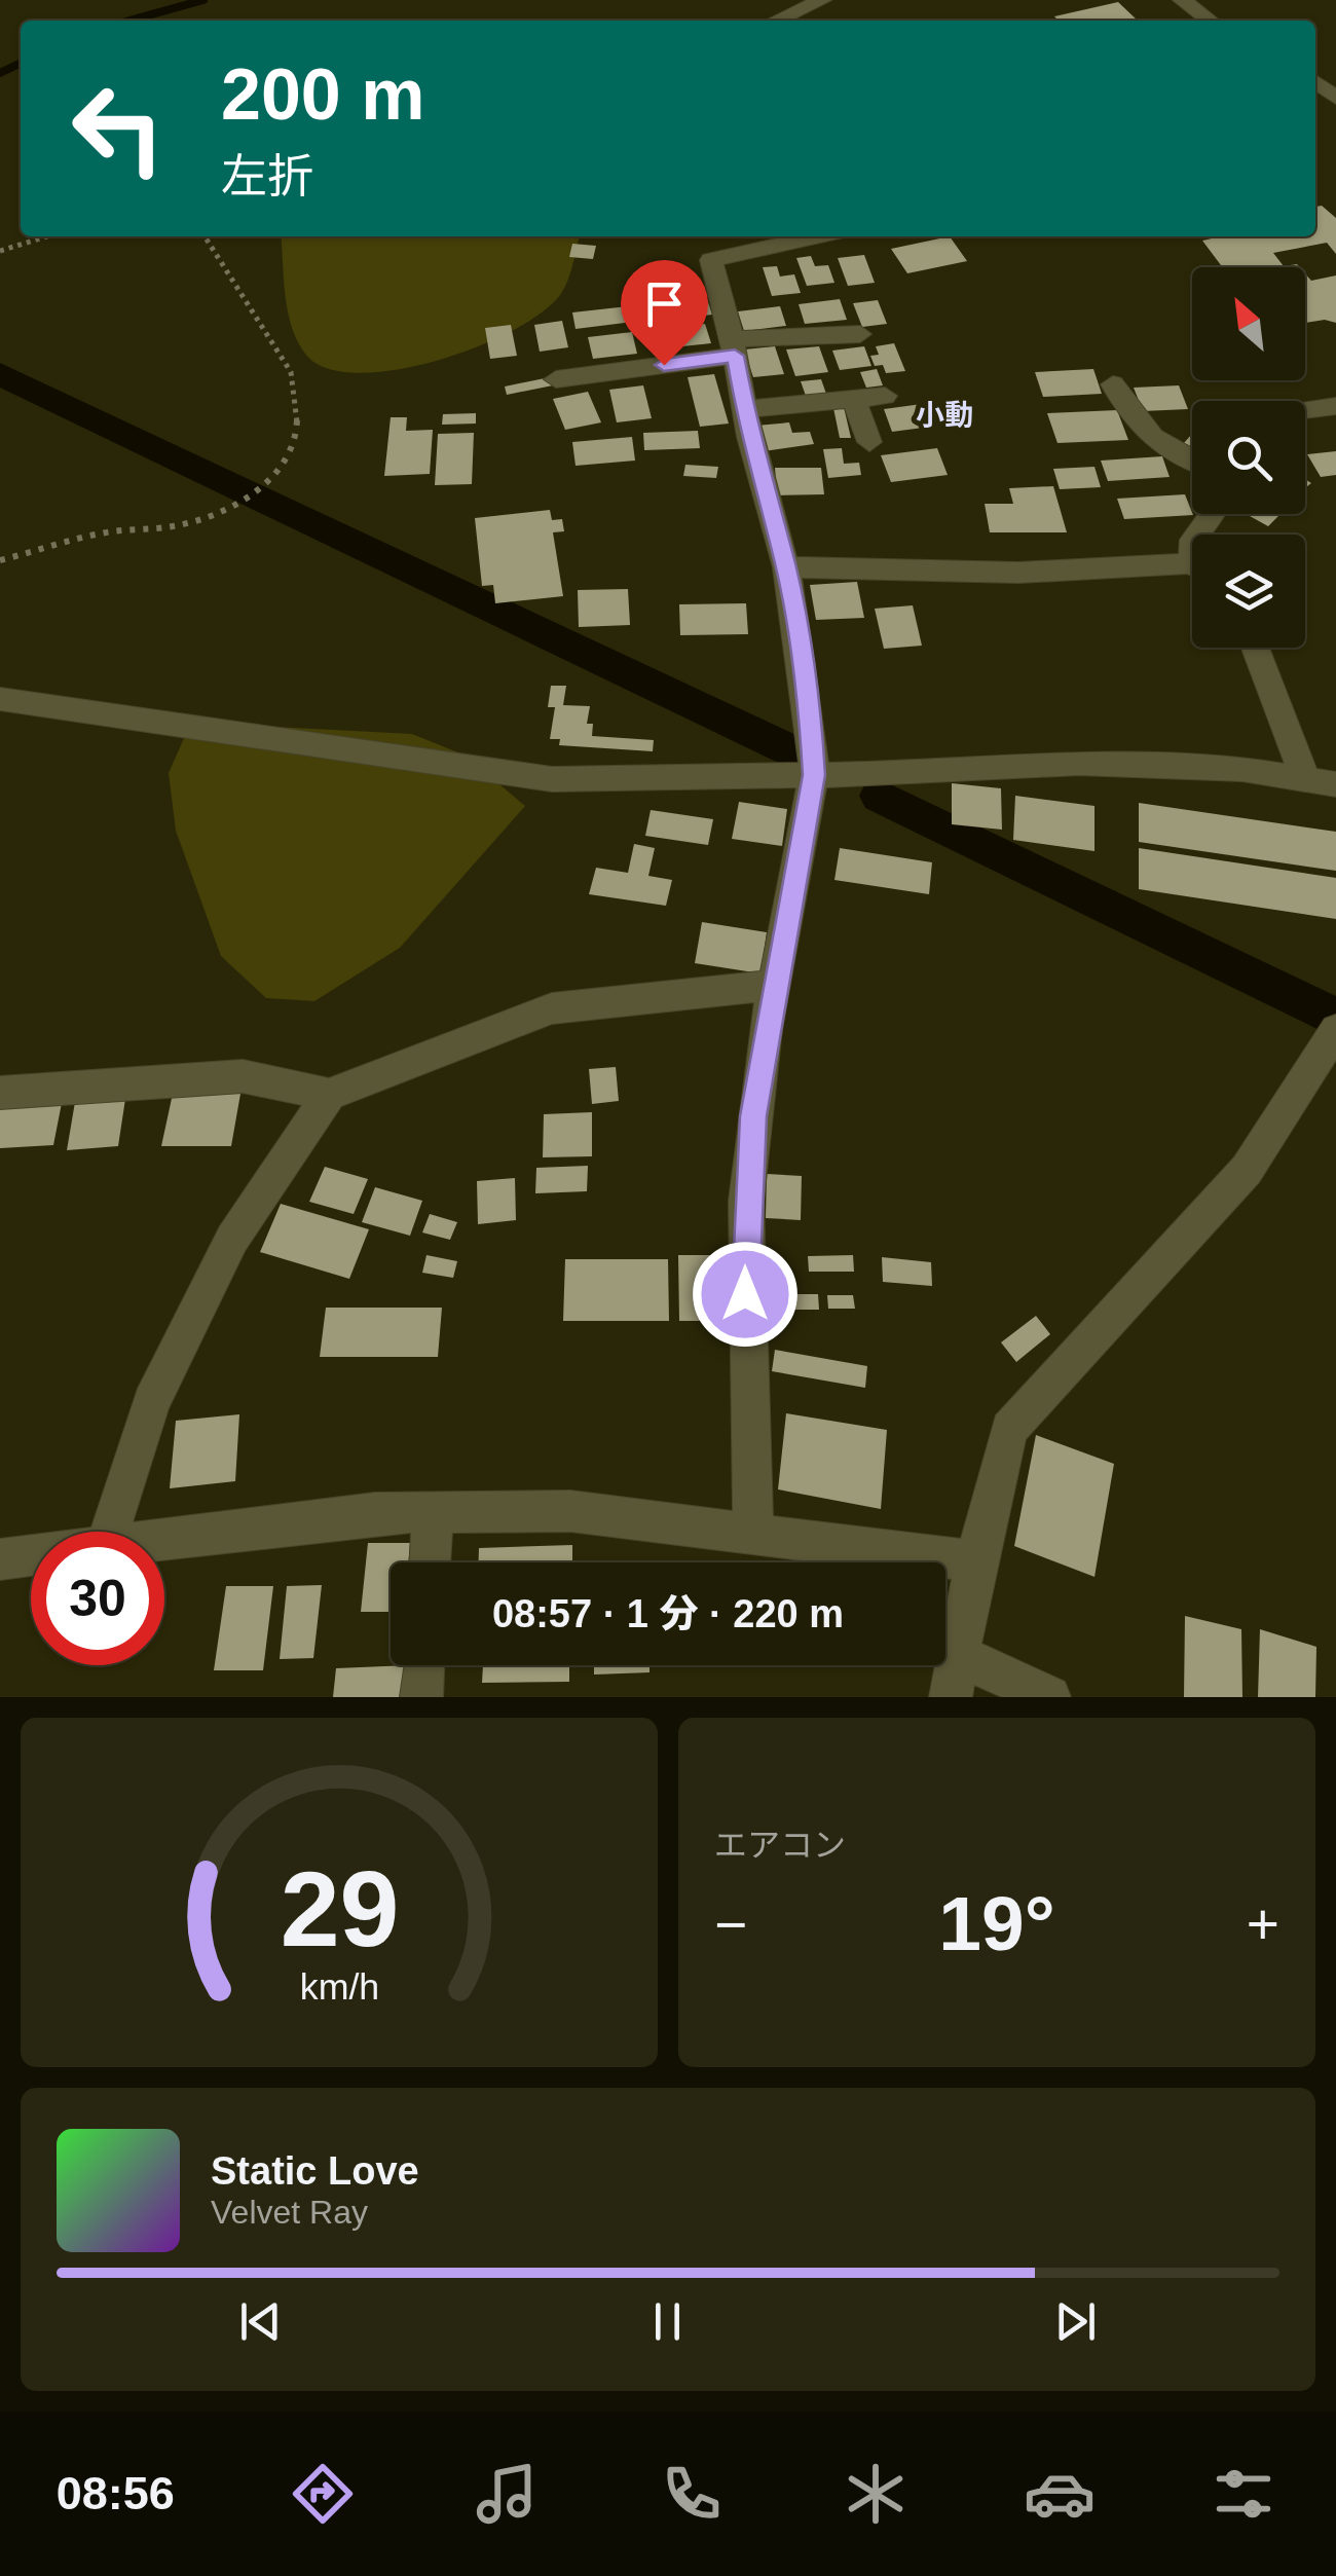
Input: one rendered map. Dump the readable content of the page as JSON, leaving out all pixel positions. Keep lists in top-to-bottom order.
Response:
{
  "districts": ["小動"],
  "north": "top left",
  "page": {
    "turn": ["200 m", "左折"],
    "limit": "30",
    "trip": "08:57 · 1 分 · 220 m",
    "tile": "エアコン",
    "heat": ["−", "19°", "+"],
    "song": ["Static Love", "Velvet Ray"],
    "tabs": "08:56",
    "gauge": ["29", "km/h"]
  }
}
